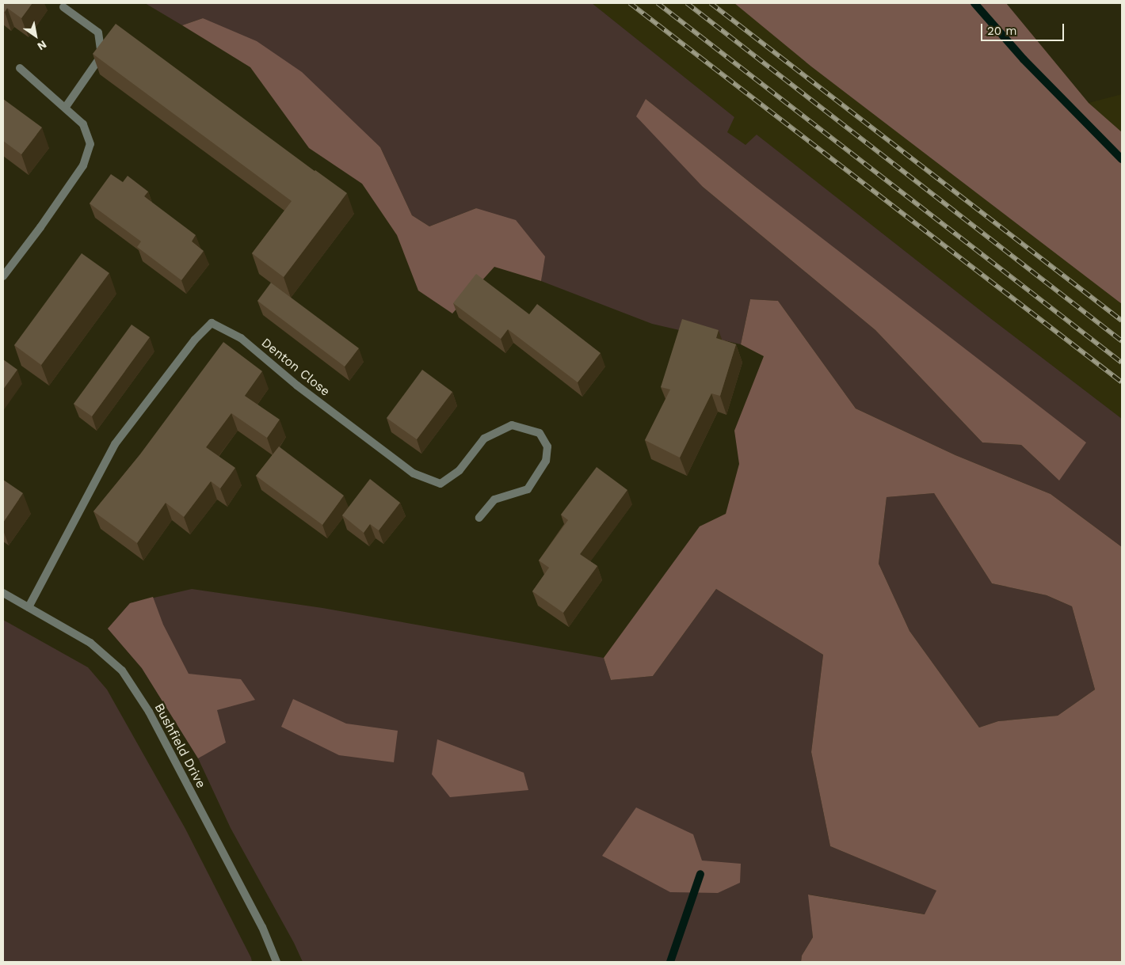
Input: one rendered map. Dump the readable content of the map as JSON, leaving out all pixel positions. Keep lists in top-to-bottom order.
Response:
{
  "streets": {
    "street": ["Denton Close", "Bushfield Drive"]
  },
  "crossings": [
    ["Denton Close", "Bushfield Drive"]
  ],
  "scale_bar": "20 m",
  "north": "bottom right"
}
